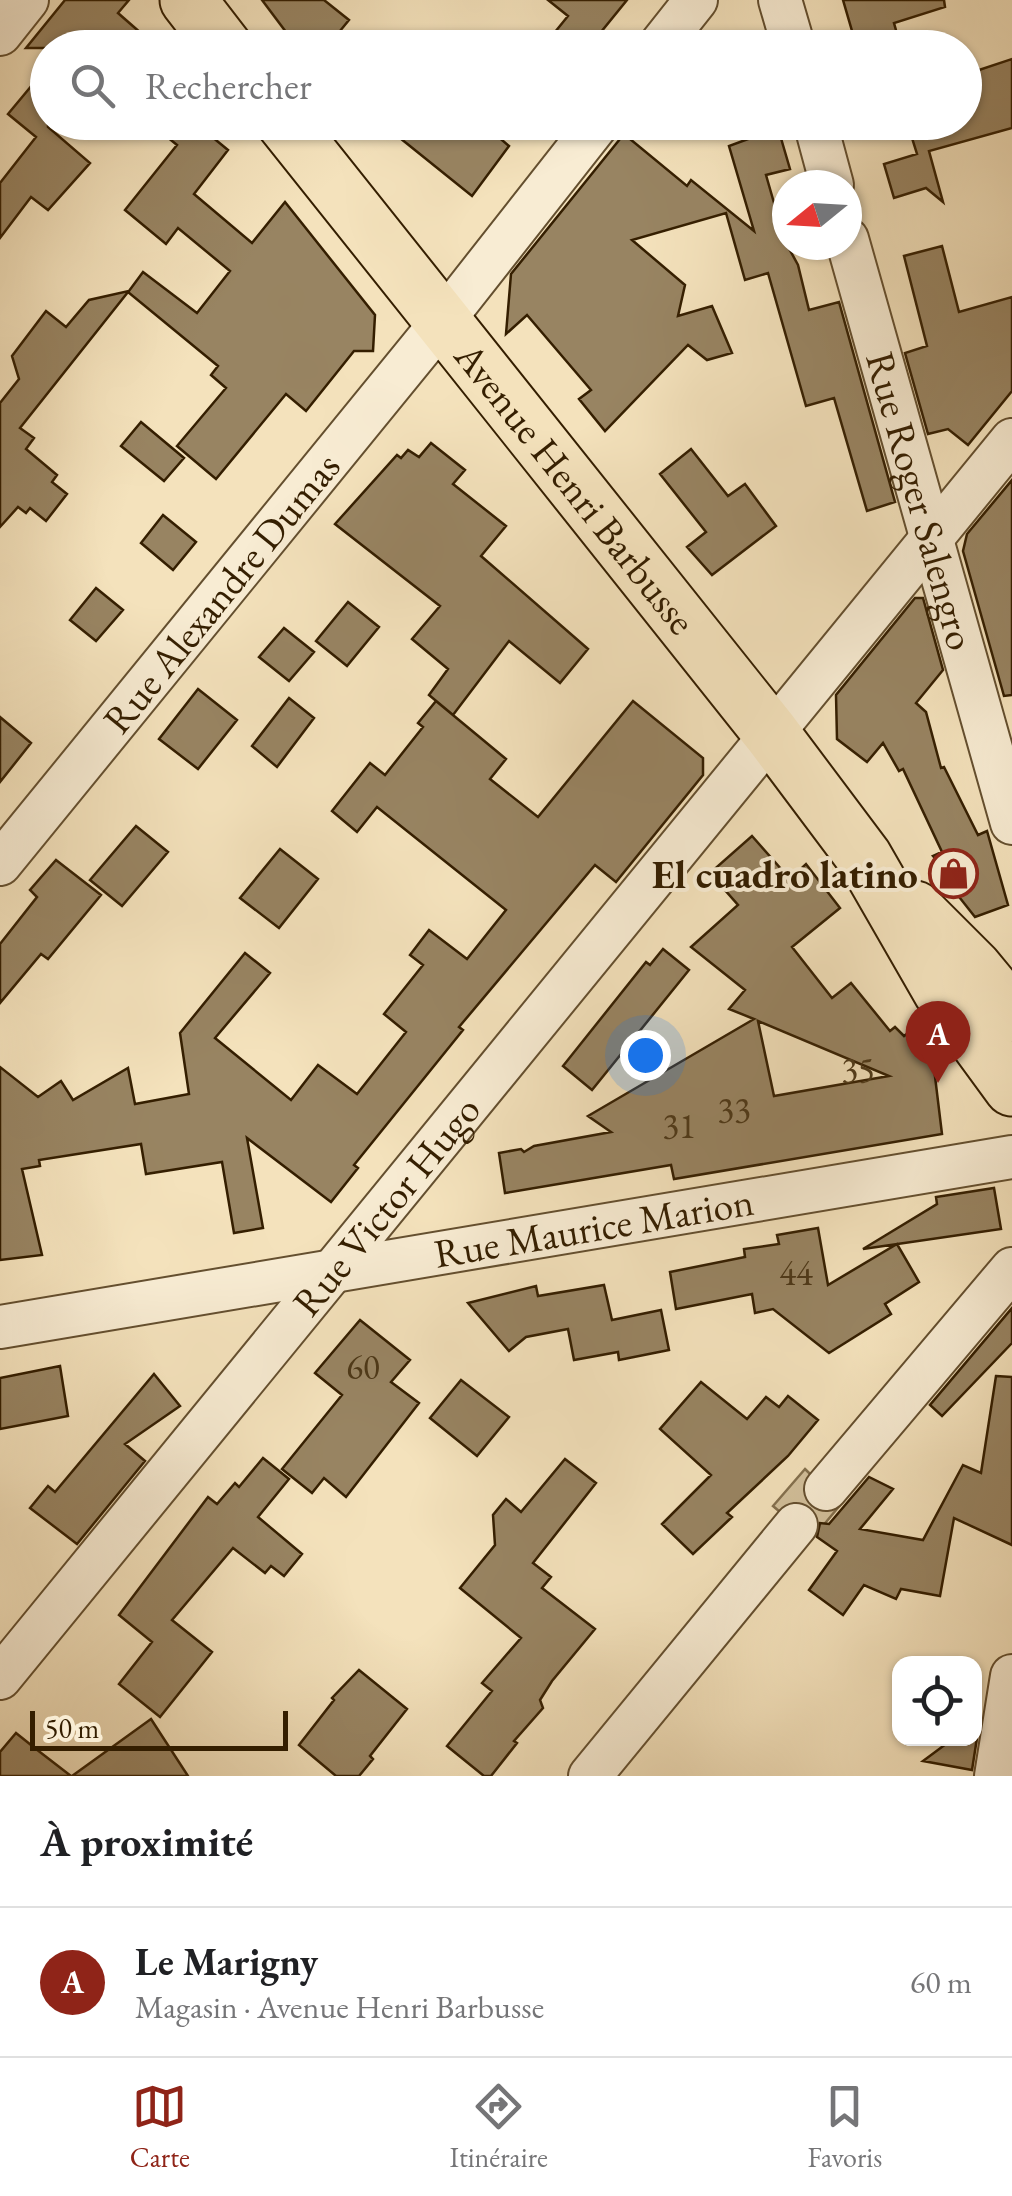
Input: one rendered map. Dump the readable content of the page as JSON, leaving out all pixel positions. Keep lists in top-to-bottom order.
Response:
{
  "streets": {
    "main road": ["Avenue Henri Barbusse"],
    "street": [
      "Rue Roger Salengro",
      "Rue Alexandre Dumas",
      "Rue Victor Hugo",
      "Rue Maurice Marion"
    ]
  },
  "crossings": [
    ["Avenue Henri Barbusse", "Rue Alexandre Dumas"],
    ["Avenue Henri Barbusse", "Rue Victor Hugo"],
    ["Rue Roger Salengro", "Rue Victor Hugo"],
    ["Rue Victor Hugo", "Rue Maurice Marion"]
  ],
  "places": {
    "shop": ["El cuadro latino"]
  },
  "house_numbers": [
    "35",
    "33",
    "31",
    "44",
    "60"
  ],
  "scale_bar": "50 m",
  "north": "left",
  "page": {
    "search": "Rechercher",
    "pins": "A",
    "scale": "50 m",
    "heading": "À proximité",
    "list": [
      {
        "mark": "A",
        "name": "Le Marigny",
        "note": "Magasin · Avenue Henri Barbusse",
        "value": "60 m"
      }
    ],
    "nav": ["Carte", "Itinéraire", "Favoris"]
  }
}
